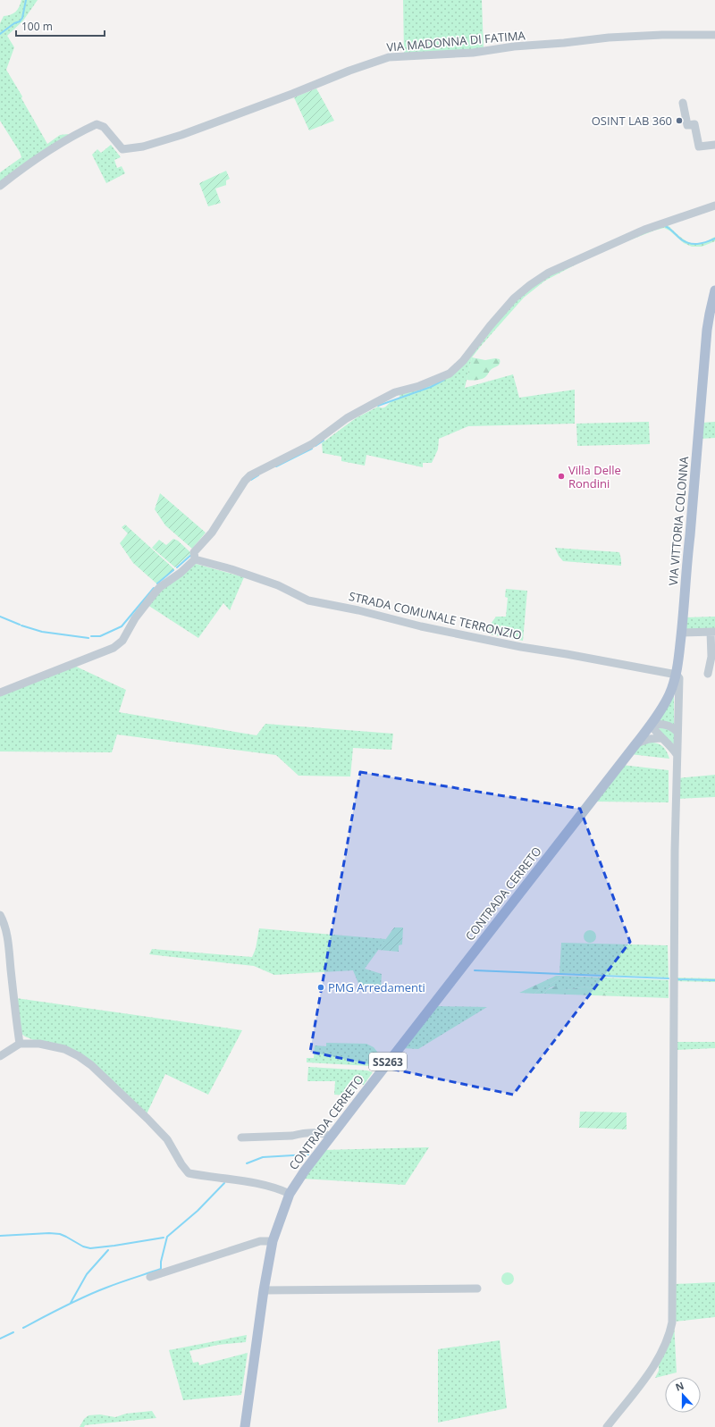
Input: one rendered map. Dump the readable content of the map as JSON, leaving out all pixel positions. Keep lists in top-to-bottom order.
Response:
{
  "streets": {
    "main road": ["VIA VITTORIA COLONNA", "CONTRADA CERRETO", "SS263"],
    "street": ["VIA MADONNA DI FATIMA", "STRADA COMUNALE TERRONZIO"]
  },
  "crossings": [
    ["VIA VITTORIA COLONNA", "STRADA COMUNALE TERRONZIO"],
    ["VIA VITTORIA COLONNA", "CONTRADA CERRETO"]
  ],
  "places": ["OSINT LAB 360", "Villa Delle Rondini", "PMG Arredamenti"],
  "scale_bar": "100 m",
  "north": "top"
}
